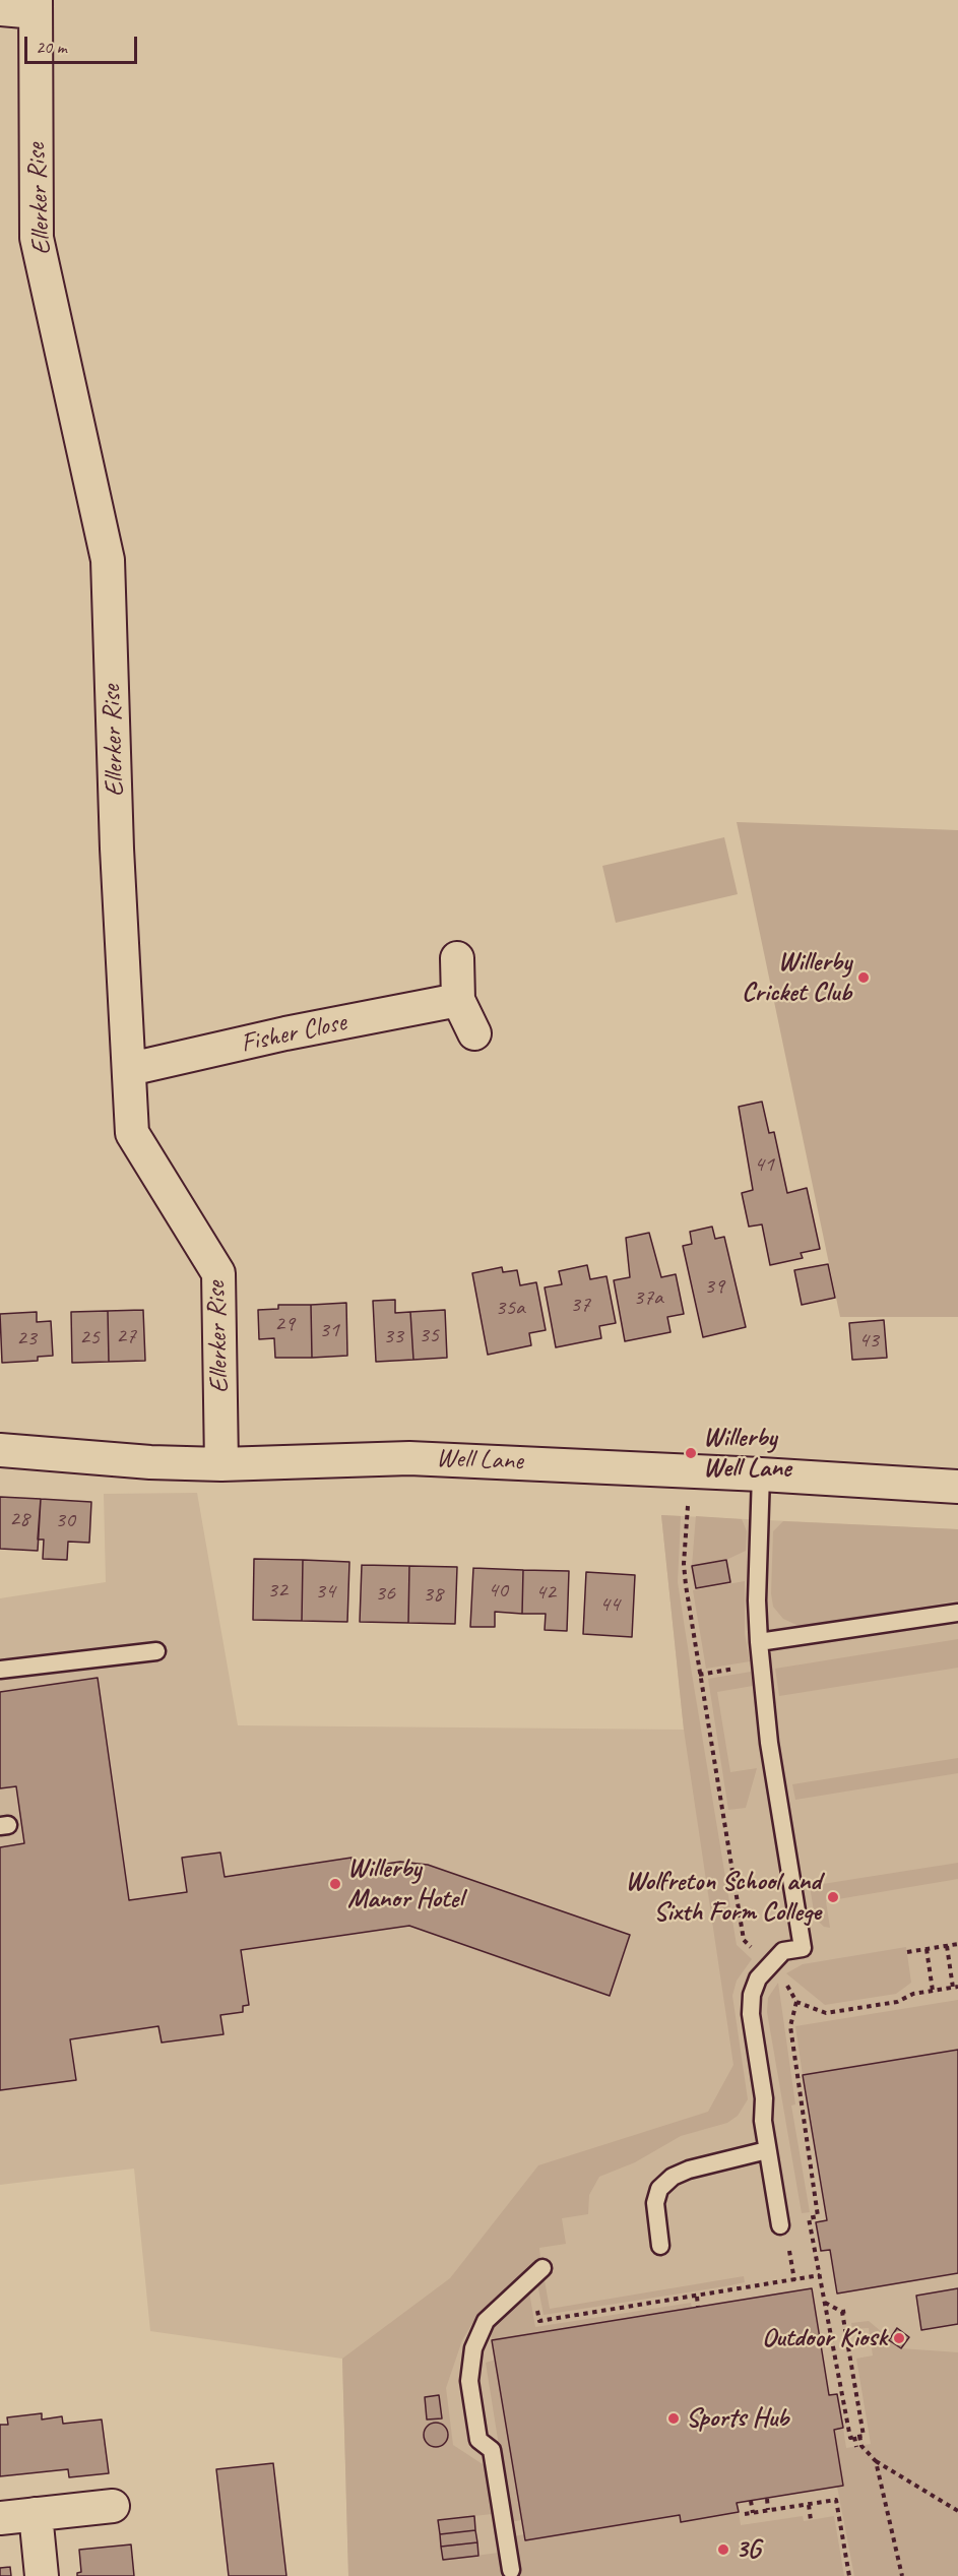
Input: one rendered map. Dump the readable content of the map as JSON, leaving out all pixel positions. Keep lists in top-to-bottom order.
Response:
{
  "streets": {
    "street": ["Ellerker Rise", "Fisher Close", "Well Lane"]
  },
  "crossings": [
    ["Ellerker Rise", "Fisher Close"],
    ["Ellerker Rise", "Well Lane"]
  ],
  "places": [
    "Willerby Cricket Club",
    "Willerby Well Lane",
    "Willerby Manor Hotel",
    "Wolfreton School and Sixth Form College",
    "Outdoor Kiosk",
    "Sports Hub",
    "3G"
  ],
  "house_numbers": [
    "41",
    "39",
    "37a",
    "37",
    "35a",
    "29",
    "31",
    "35",
    "27",
    "33",
    "25",
    "23",
    "43",
    "28",
    "30",
    "32",
    "40",
    "34",
    "42",
    "36",
    "38",
    "44"
  ],
  "scale_bar": "20 m"
}
